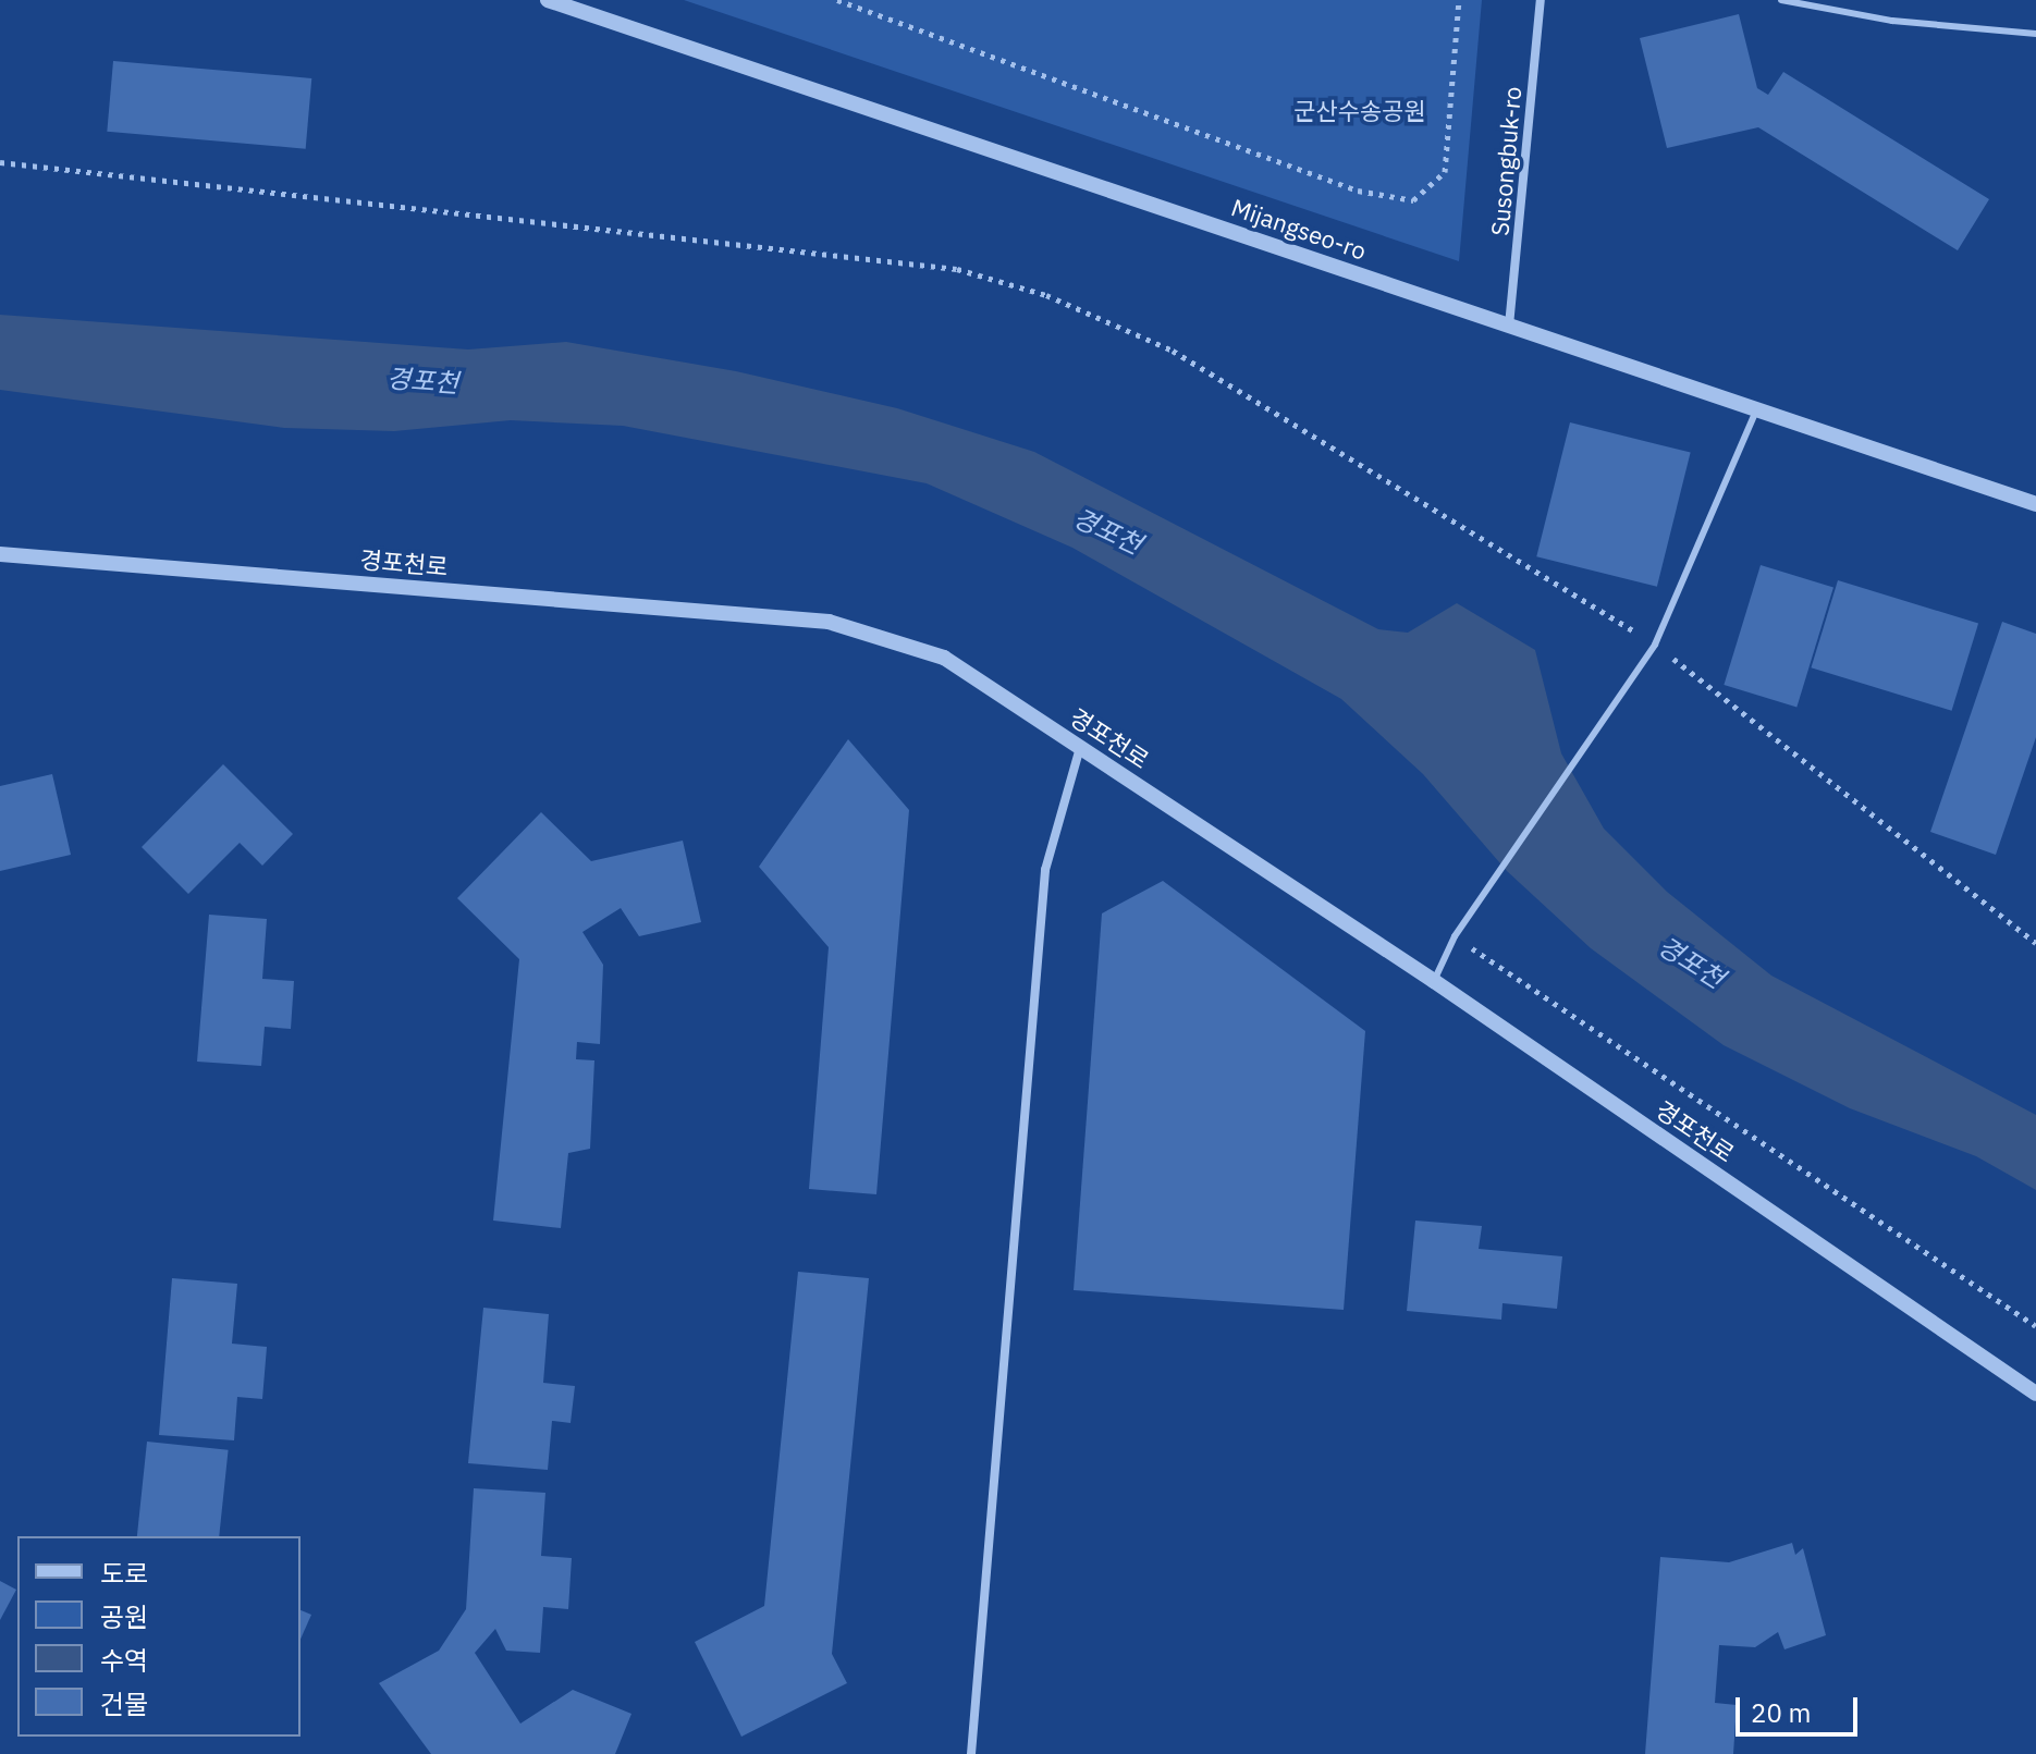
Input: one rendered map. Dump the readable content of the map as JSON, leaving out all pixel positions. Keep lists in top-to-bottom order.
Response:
{
  "streets": {
    "street": ["Susongbuk-ro", "Mijangseo-ro", "경포천로"]
  },
  "crossings": [
    ["Susongbuk-ro", "Mijangseo-ro"]
  ],
  "water": ["경포천"],
  "parks": ["군산수송공원"],
  "legend": [
    "도로",
    "공원",
    "수역",
    "건물"
  ],
  "scale_bar": "20 m"
}
